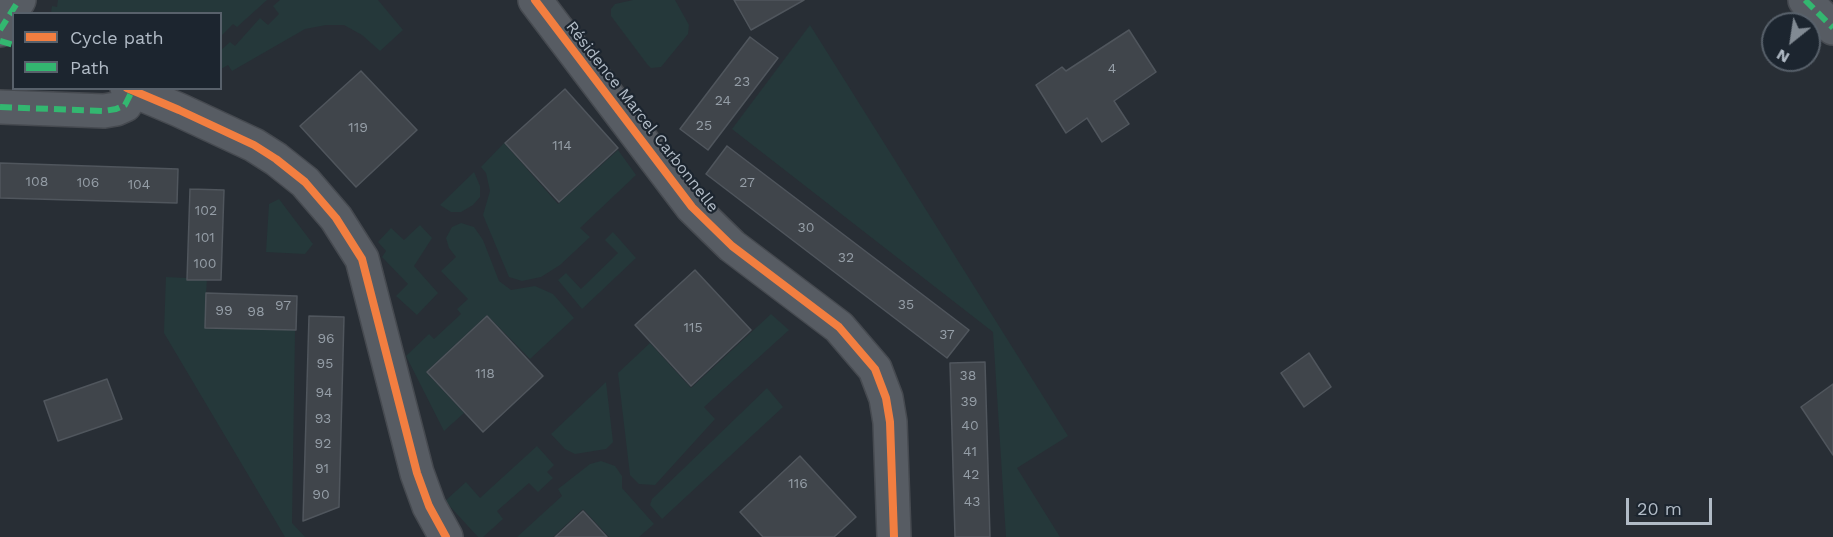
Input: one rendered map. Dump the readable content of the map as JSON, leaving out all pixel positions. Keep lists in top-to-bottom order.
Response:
{
  "streets": {
    "street": ["Résidence Marcel Carbonnelle"]
  },
  "house_numbers": [
    "4",
    "23",
    "24",
    "25",
    "119",
    "114",
    "108",
    "106",
    "27",
    "104",
    "102",
    "30",
    "101",
    "32",
    "100",
    "35",
    "97",
    "99",
    "98",
    "115",
    "37",
    "96",
    "95",
    "118",
    "38",
    "94",
    "39",
    "93",
    "40",
    "92",
    "41",
    "91",
    "42",
    "116",
    "90",
    "43"
  ],
  "legend": ["Cycle path", "Path"],
  "scale_bar": "20 m",
  "north": "bottom left"
}
